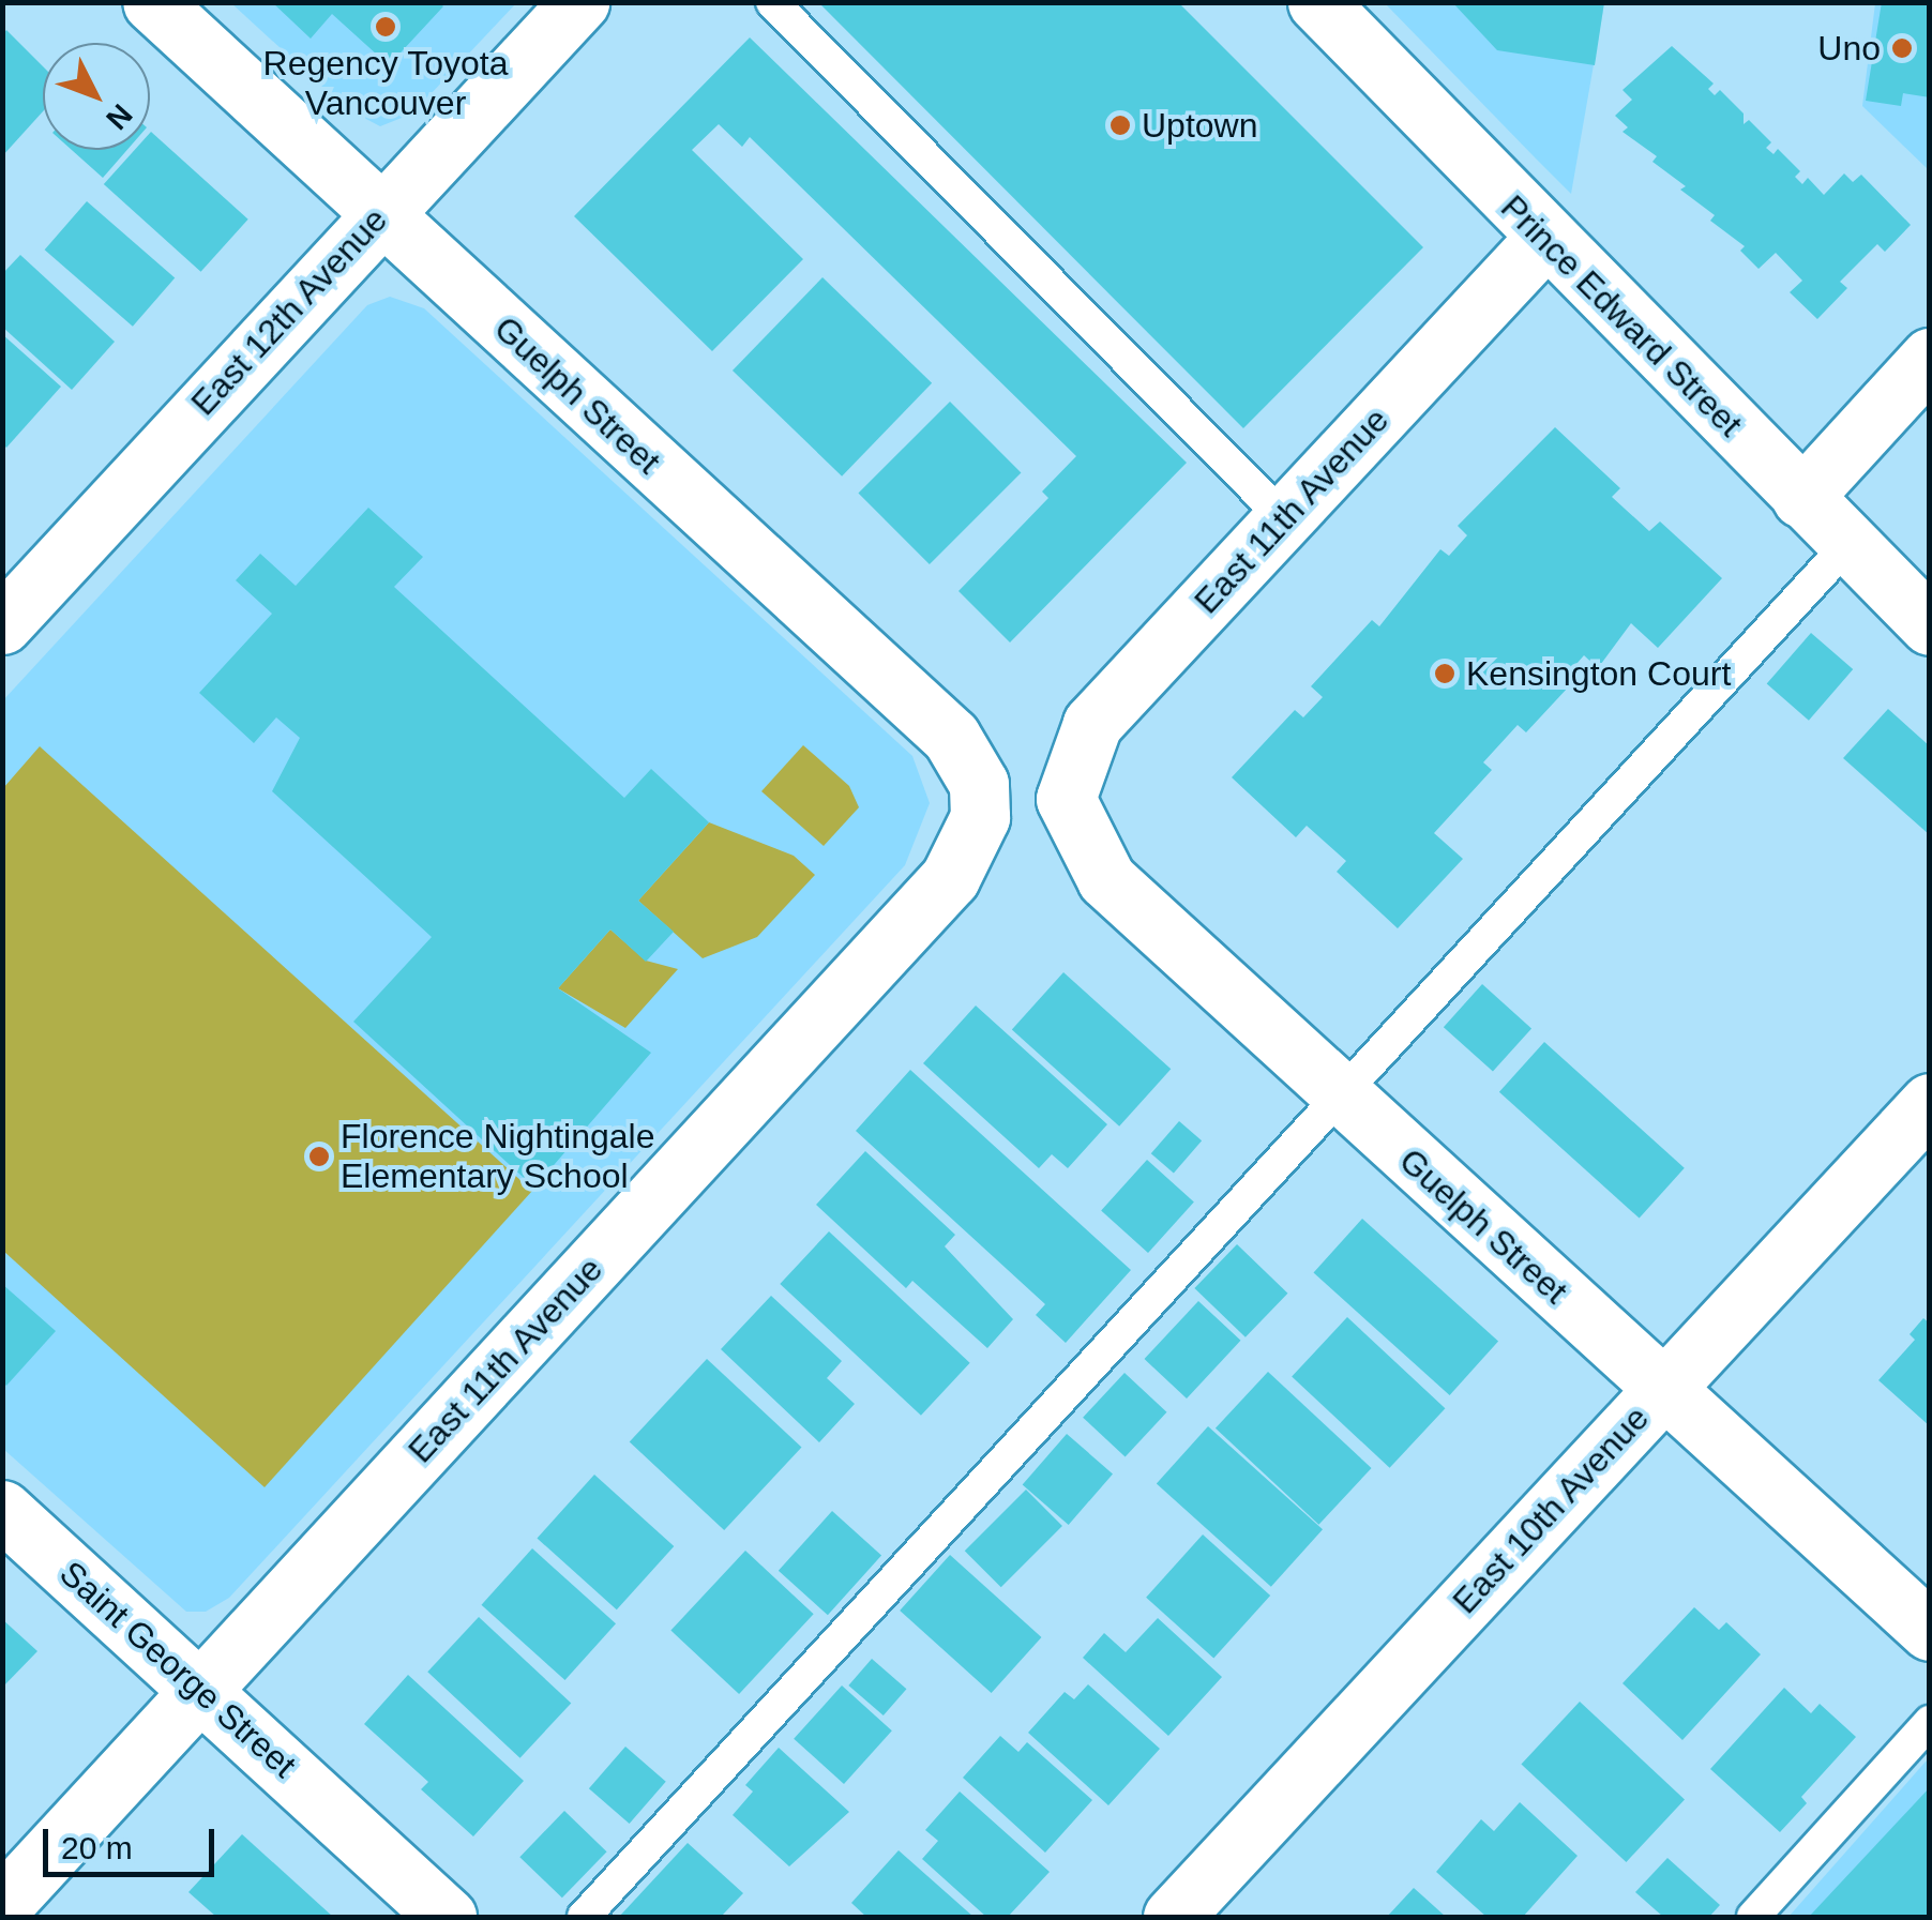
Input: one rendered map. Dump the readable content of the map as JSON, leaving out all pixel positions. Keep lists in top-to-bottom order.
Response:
{
  "streets": {
    "street": [
      "East 12th Avenue",
      "Prince Edward Street",
      "Guelph Street",
      "East 11th Avenue",
      "East 10th Avenue",
      "Saint George Street"
    ]
  },
  "crossings": [
    ["East 12th Avenue", "Guelph Street"],
    ["Prince Edward Street", "East 11th Avenue"],
    ["Guelph Street", "East 11th Avenue"],
    ["Guelph Street", "East 10th Avenue"],
    ["East 11th Avenue", "Saint George Street"]
  ],
  "places": [
    "Regency Toyota Vancouver",
    "Uno",
    "Uptown",
    "Kensington Court",
    "Florence Nightingale Elementary School"
  ],
  "scale_bar": "20 m",
  "north": "bottom right"
}
